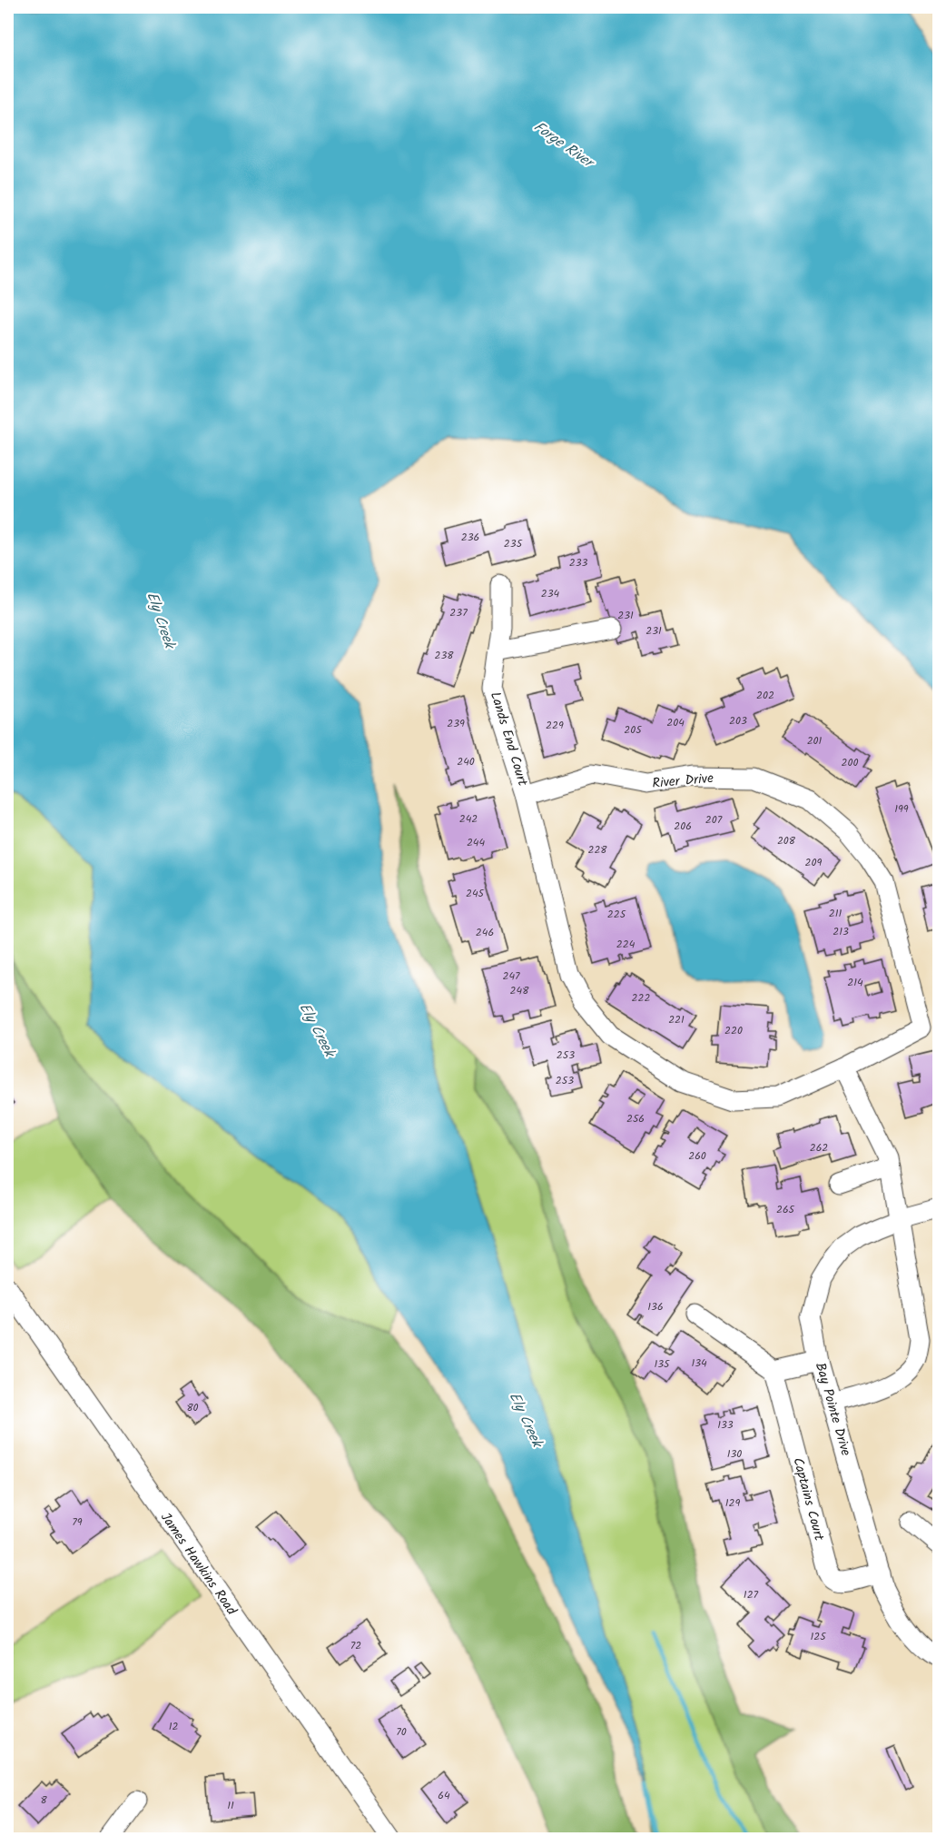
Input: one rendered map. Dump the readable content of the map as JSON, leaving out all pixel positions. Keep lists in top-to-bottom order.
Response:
{
  "streets": {
    "street": [
      "Lands End Court",
      "River Drive",
      "Bay Pointe Drive",
      "Captains Court",
      "James Hawkins Road"
    ]
  },
  "crossings": [
    ["Lands End Court", "River Drive"],
    ["Bay Pointe Drive", "Captains Court"]
  ],
  "water": ["Forge River", "Ely Creek"],
  "house_numbers": [
    "236",
    "235",
    "233",
    "234",
    "237",
    "231",
    "231",
    "238",
    "202",
    "203",
    "204",
    "239",
    "229",
    "205",
    "201",
    "240",
    "200",
    "199",
    "242",
    "207",
    "206",
    "208",
    "244",
    "228",
    "209",
    "245",
    "211",
    "225",
    "213",
    "246",
    "224",
    "247",
    "214",
    "248",
    "222",
    "221",
    "220",
    "253",
    "253",
    "256",
    "262",
    "260",
    "265",
    "136",
    "134",
    "135",
    "80",
    "133",
    "130",
    "129",
    "79",
    "127",
    "125",
    "72",
    "12",
    "70",
    "64",
    "8",
    "11"
  ]
}
